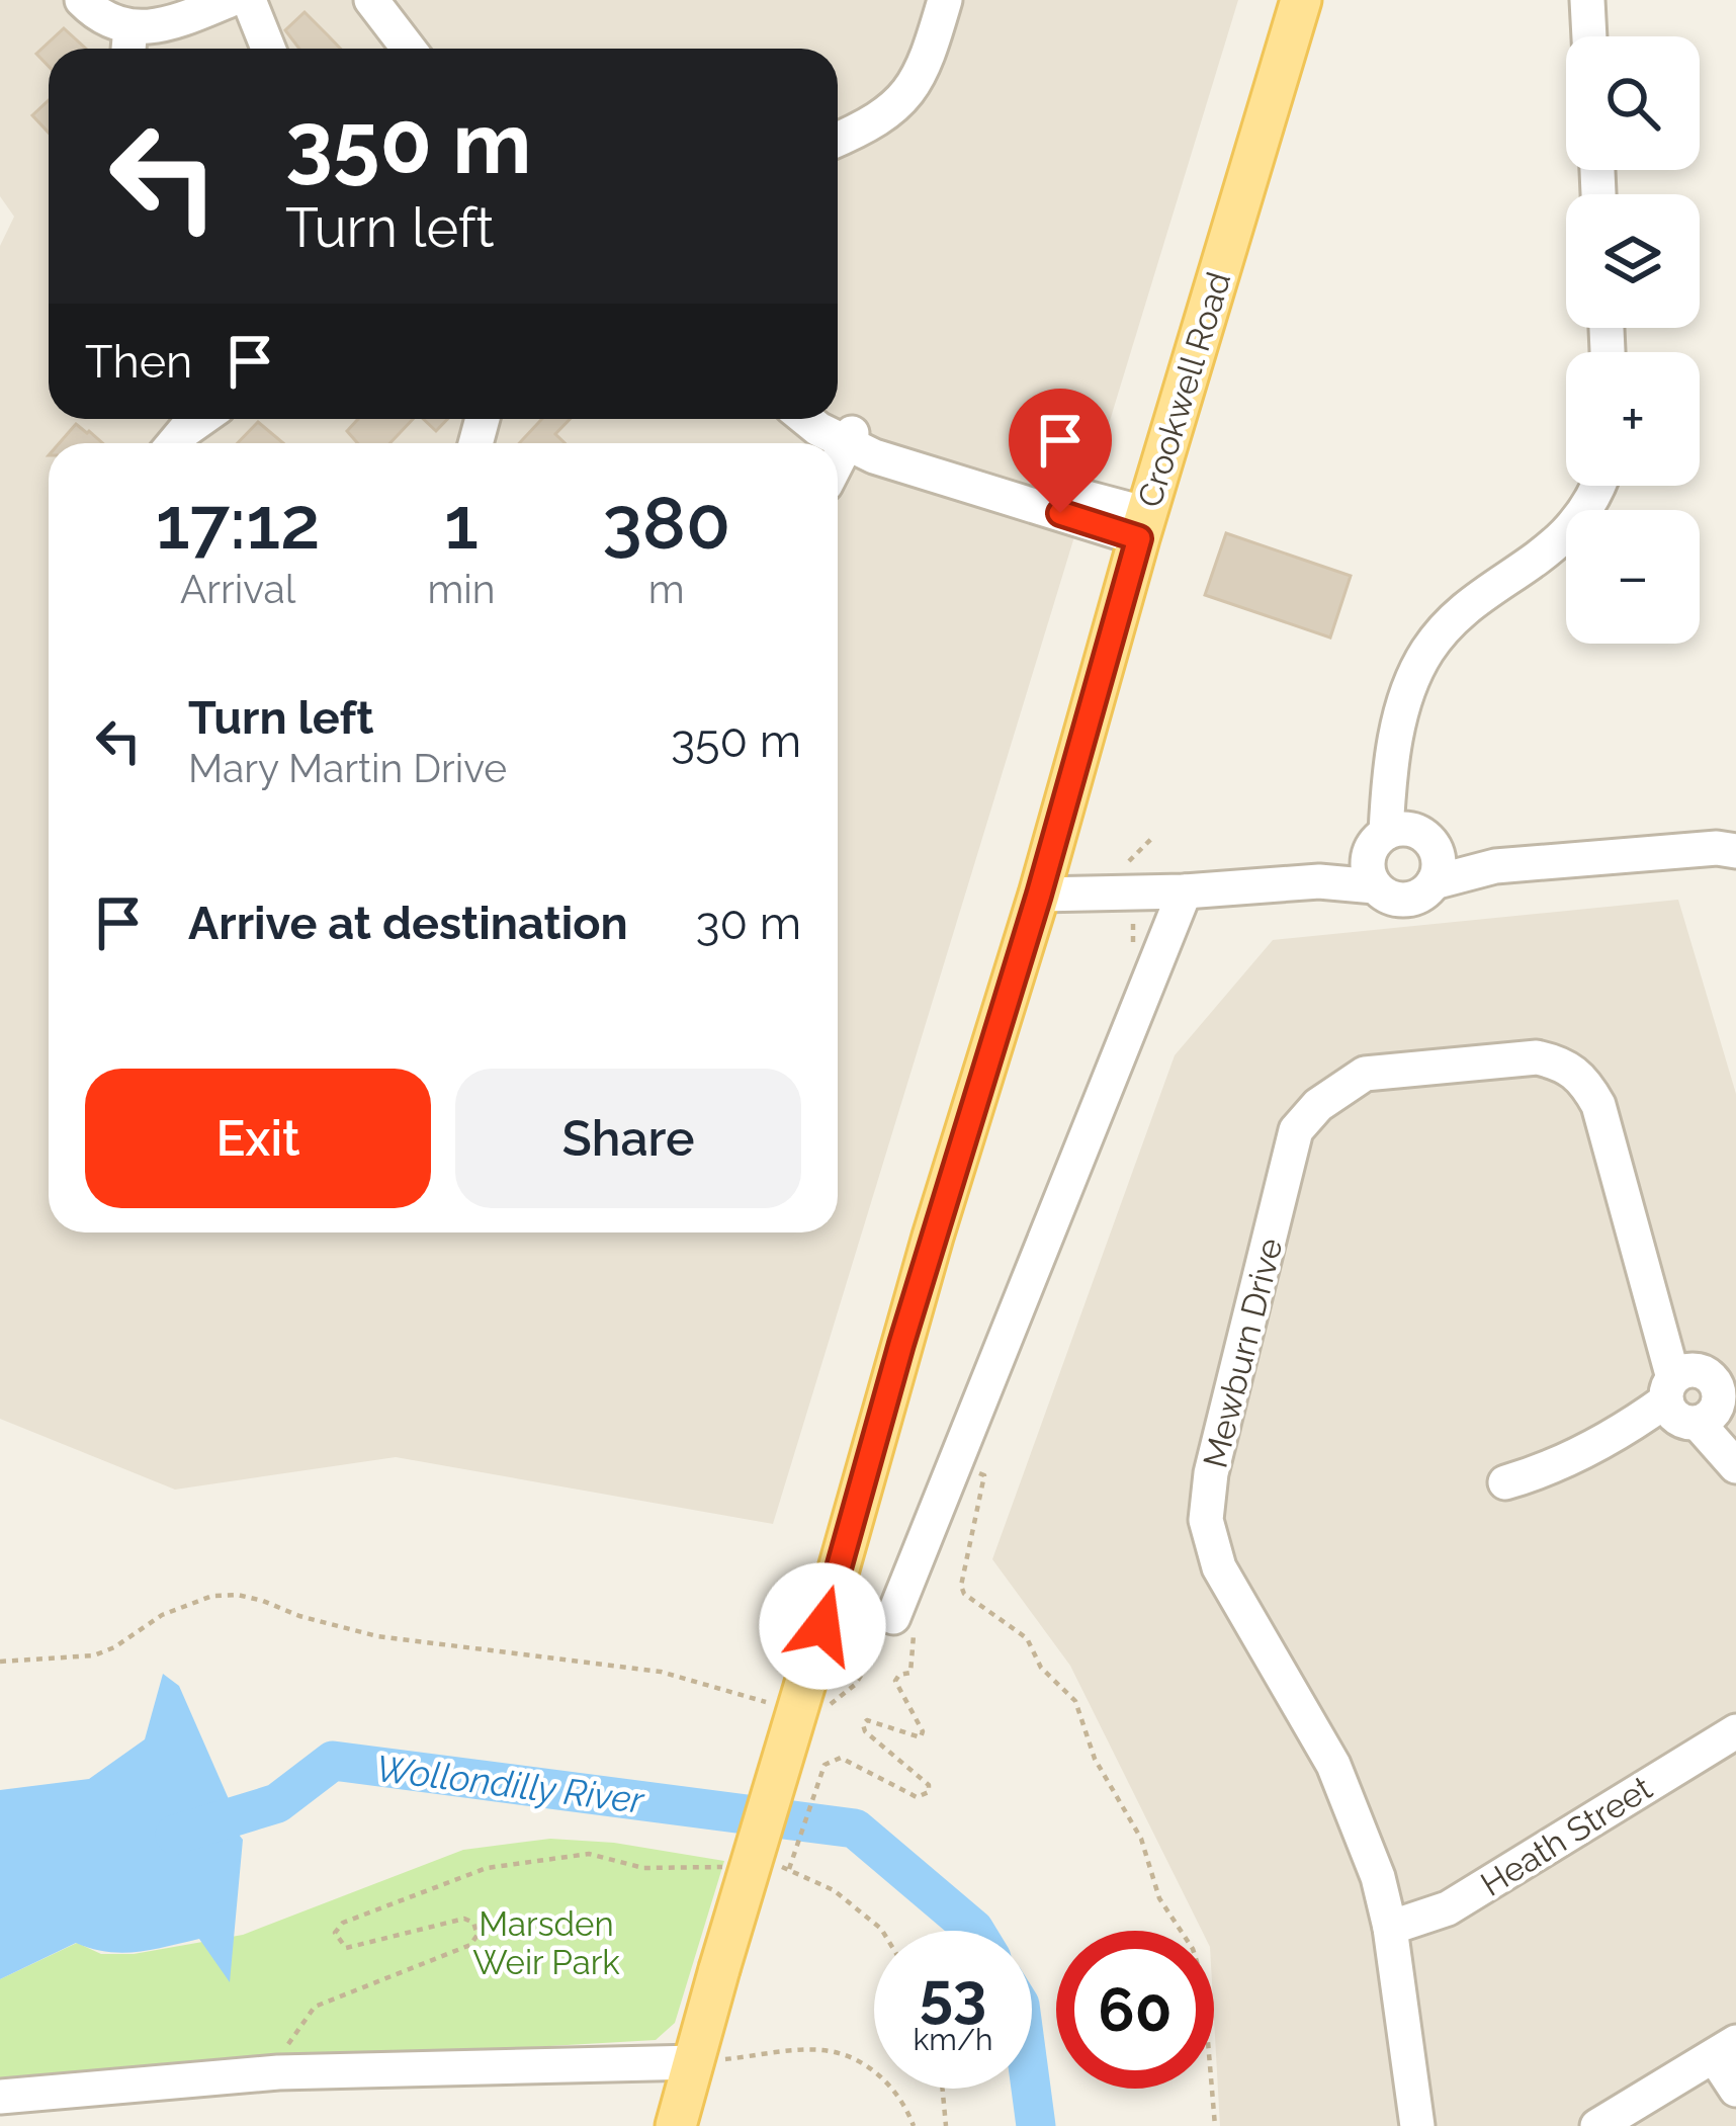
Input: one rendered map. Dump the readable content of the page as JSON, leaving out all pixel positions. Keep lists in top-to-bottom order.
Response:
{
  "streets": {
    "main road": ["Crookwell Road"],
    "street": ["Mewburn Drive", "Heath Street"]
  },
  "crossings": [
    ["Mewburn Drive", "Heath Street"]
  ],
  "water": ["Wollondilly River"],
  "parks": ["Marsden Weir Park"],
  "page": {
    "map_buttons": ["+", "−"],
    "turn": ["350 m", "Turn left"],
    "then": "Then",
    "eta": [
      "17:12",
      "Arrival",
      "1",
      "min",
      "380",
      "m"
    ],
    "list": [
      {
        "name": "Turn left",
        "note": "Mary Martin Drive",
        "value": "350 m"
      },
      {
        "name": "Arrive at destination",
        "value": "30 m"
      }
    ],
    "buttons": ["Exit", "Share"],
    "speed": "53 km/h",
    "limit": "60"
  }
}
